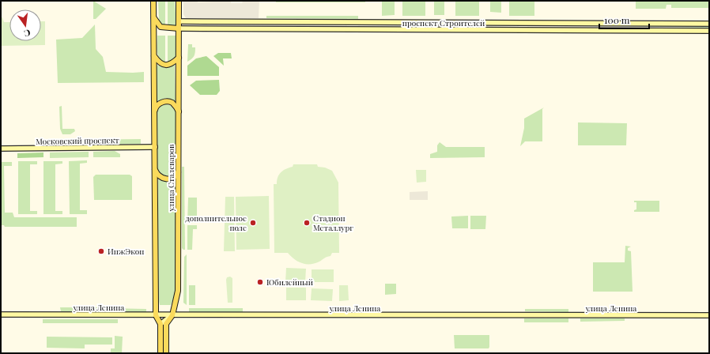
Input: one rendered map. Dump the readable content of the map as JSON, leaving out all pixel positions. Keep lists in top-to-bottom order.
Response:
{
  "streets": {
    "main road": [
      "проспект Строителей",
      "Московский проспект",
      "улица Сталеваров",
      "улица Ленина"
    ]
  },
  "crossings": [
    ["проспект Строителей", "улица Сталеваров"],
    ["Московский проспект", "улица Сталеваров"],
    ["улица Сталеваров", "улица Ленина"]
  ],
  "places": [
    "дополнительное поле",
    "Стадион Металлург",
    "ИнжЭкон",
    "Юбилейный"
  ],
  "scale_bar": "100 m",
  "north": "bottom"
}
